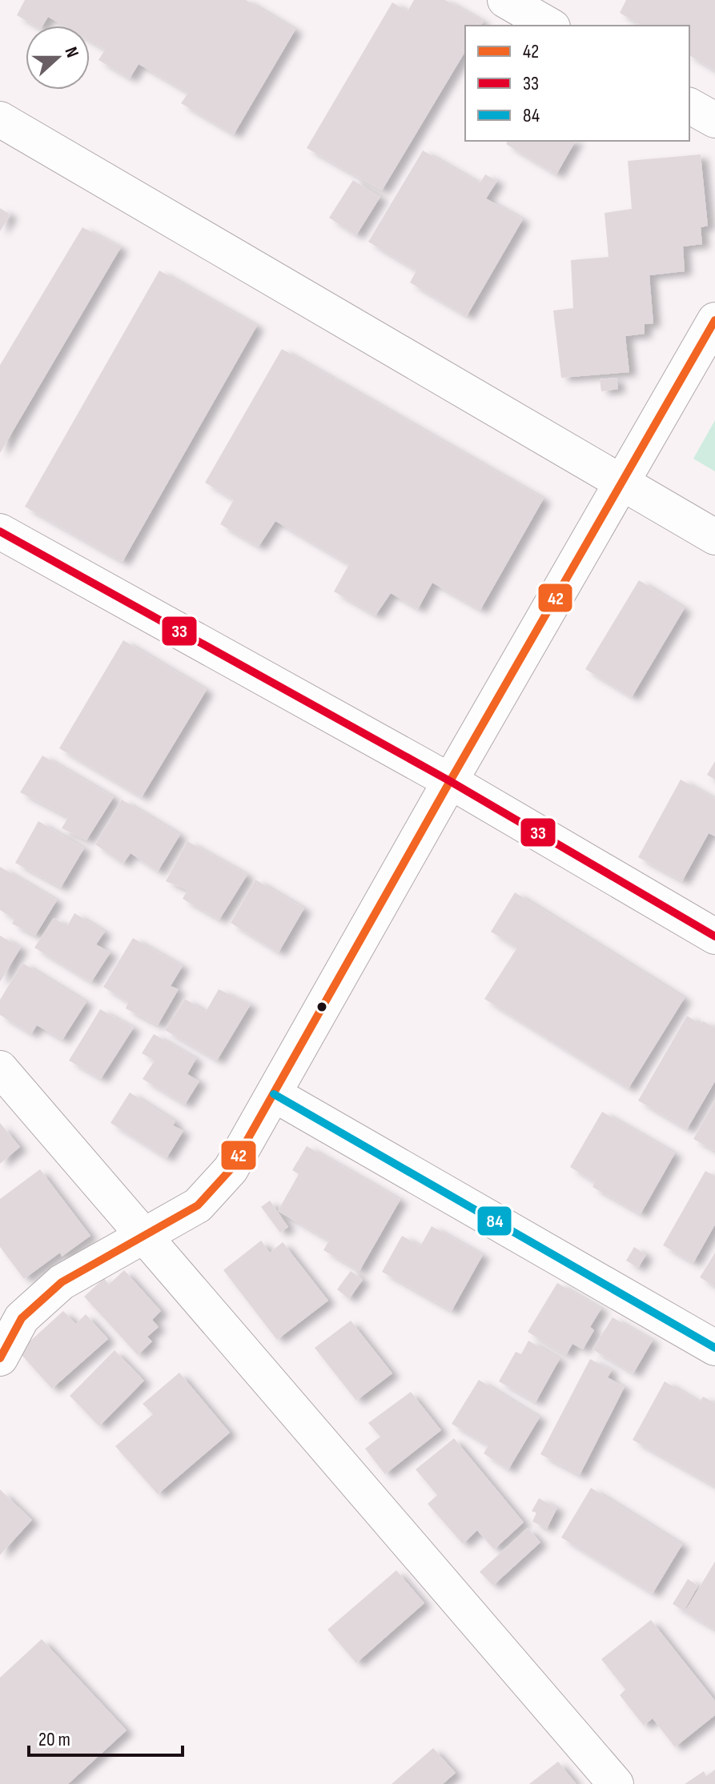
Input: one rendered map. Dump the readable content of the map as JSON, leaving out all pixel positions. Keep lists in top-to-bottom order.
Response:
{
  "lines": ["transit line 42", "transit line 33", "transit line 84"],
  "legend": ["42", "33", "84"],
  "scale_bar": "20 m",
  "north": "right"
}
